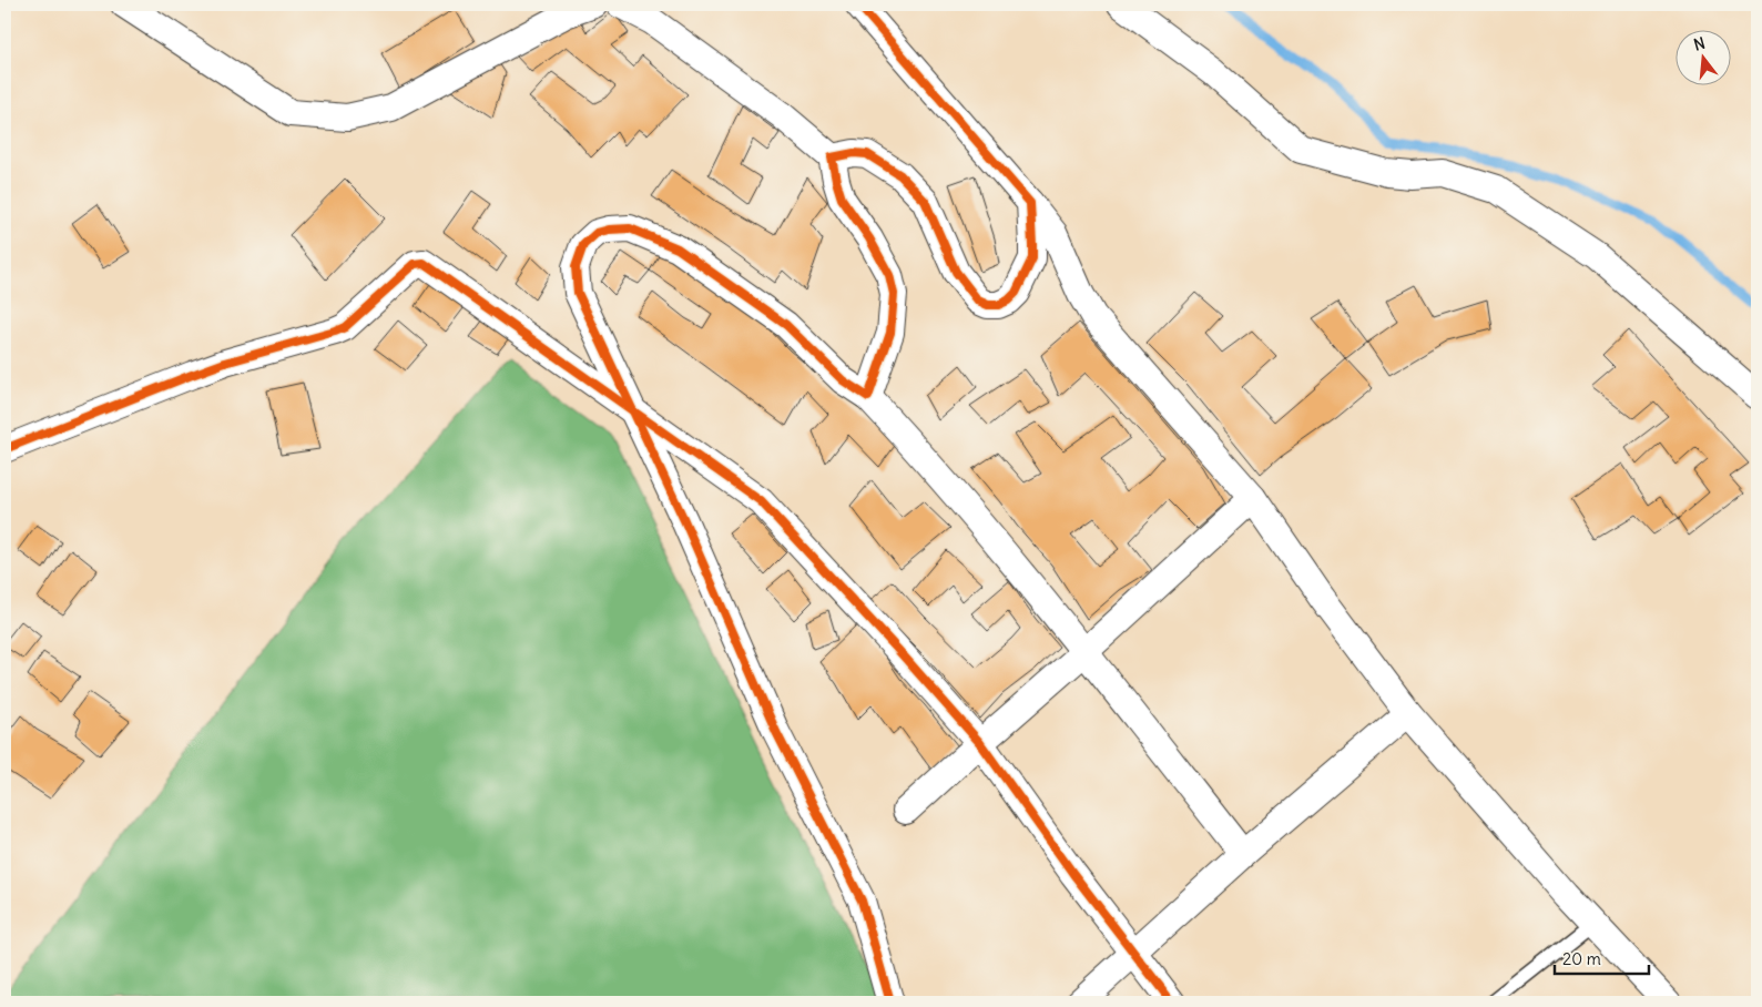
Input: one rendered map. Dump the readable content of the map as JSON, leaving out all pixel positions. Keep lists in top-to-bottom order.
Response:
{
  "scale_bar": "20 m",
  "north": "top"
}
